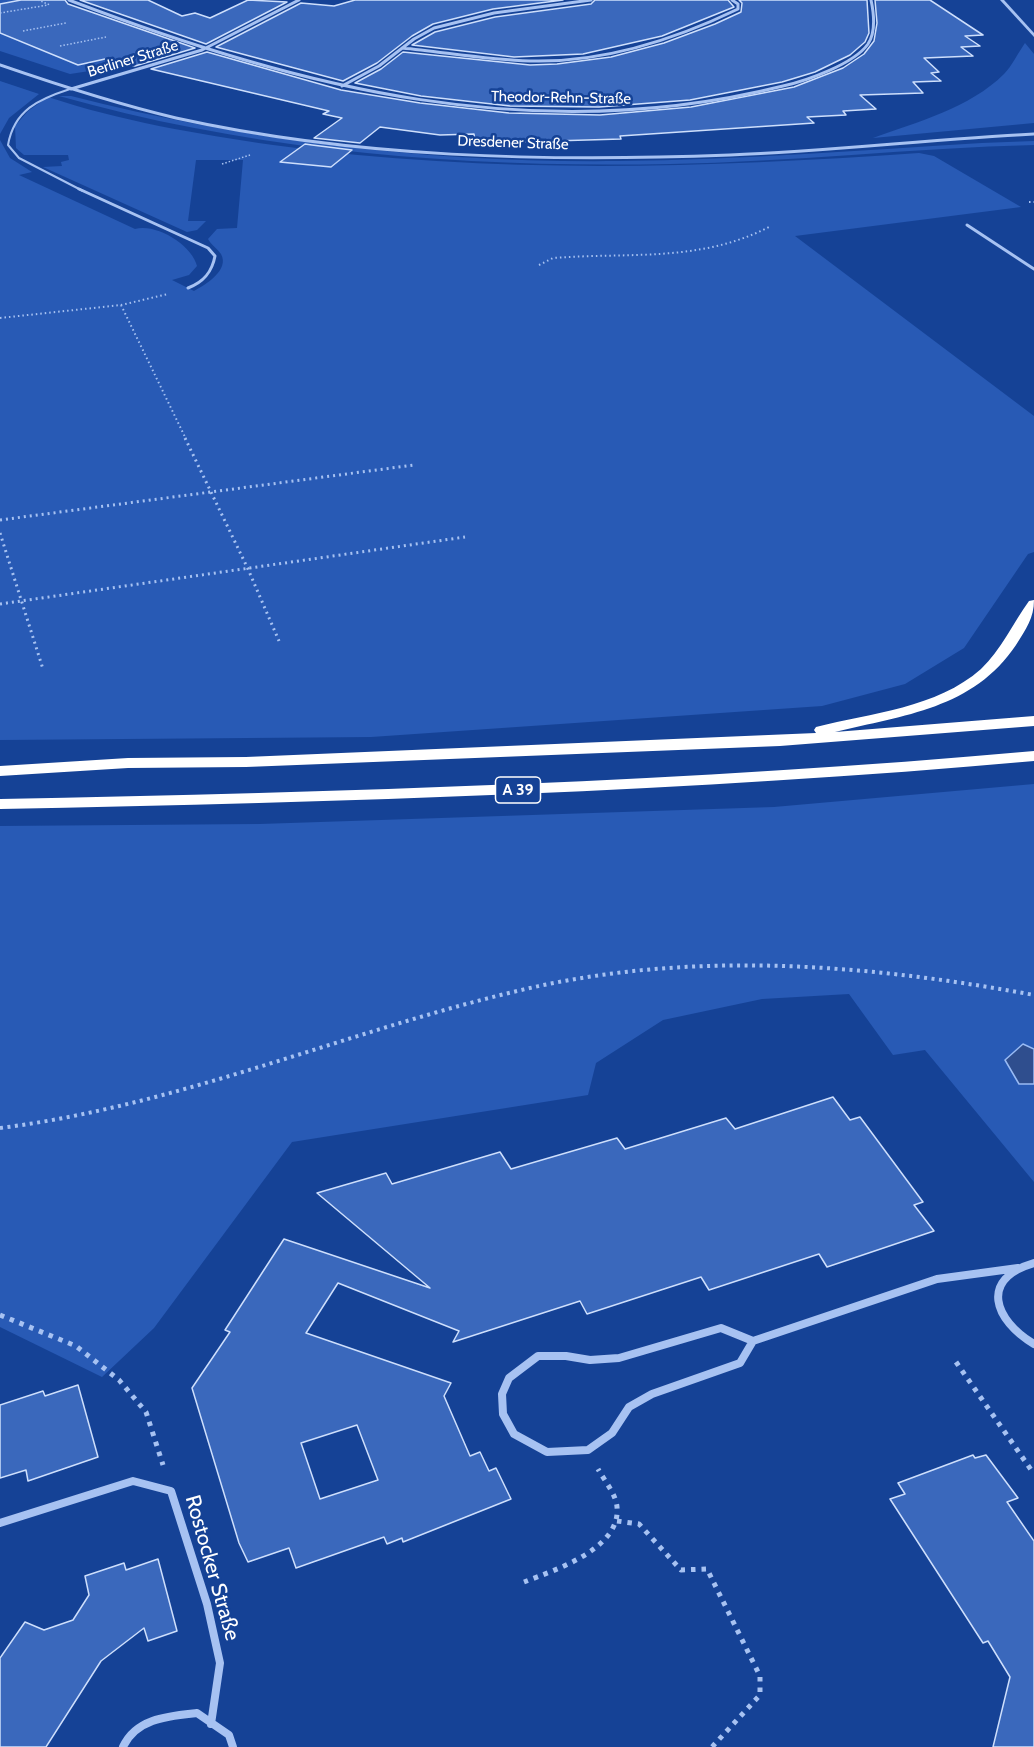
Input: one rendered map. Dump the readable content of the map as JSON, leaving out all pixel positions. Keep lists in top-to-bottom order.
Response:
{
  "streets": {
    "highway": ["A 39"],
    "street": [
      "Berliner Straße",
      "Theodor-Rehn-Straße",
      "Dresdener Straße",
      "Rostocker Straße"
    ]
  },
  "crossings": [
    ["Berliner Straße", "Theodor-Rehn-Straße"],
    ["Berliner Straße", "Dresdener Straße"]
  ]
}
